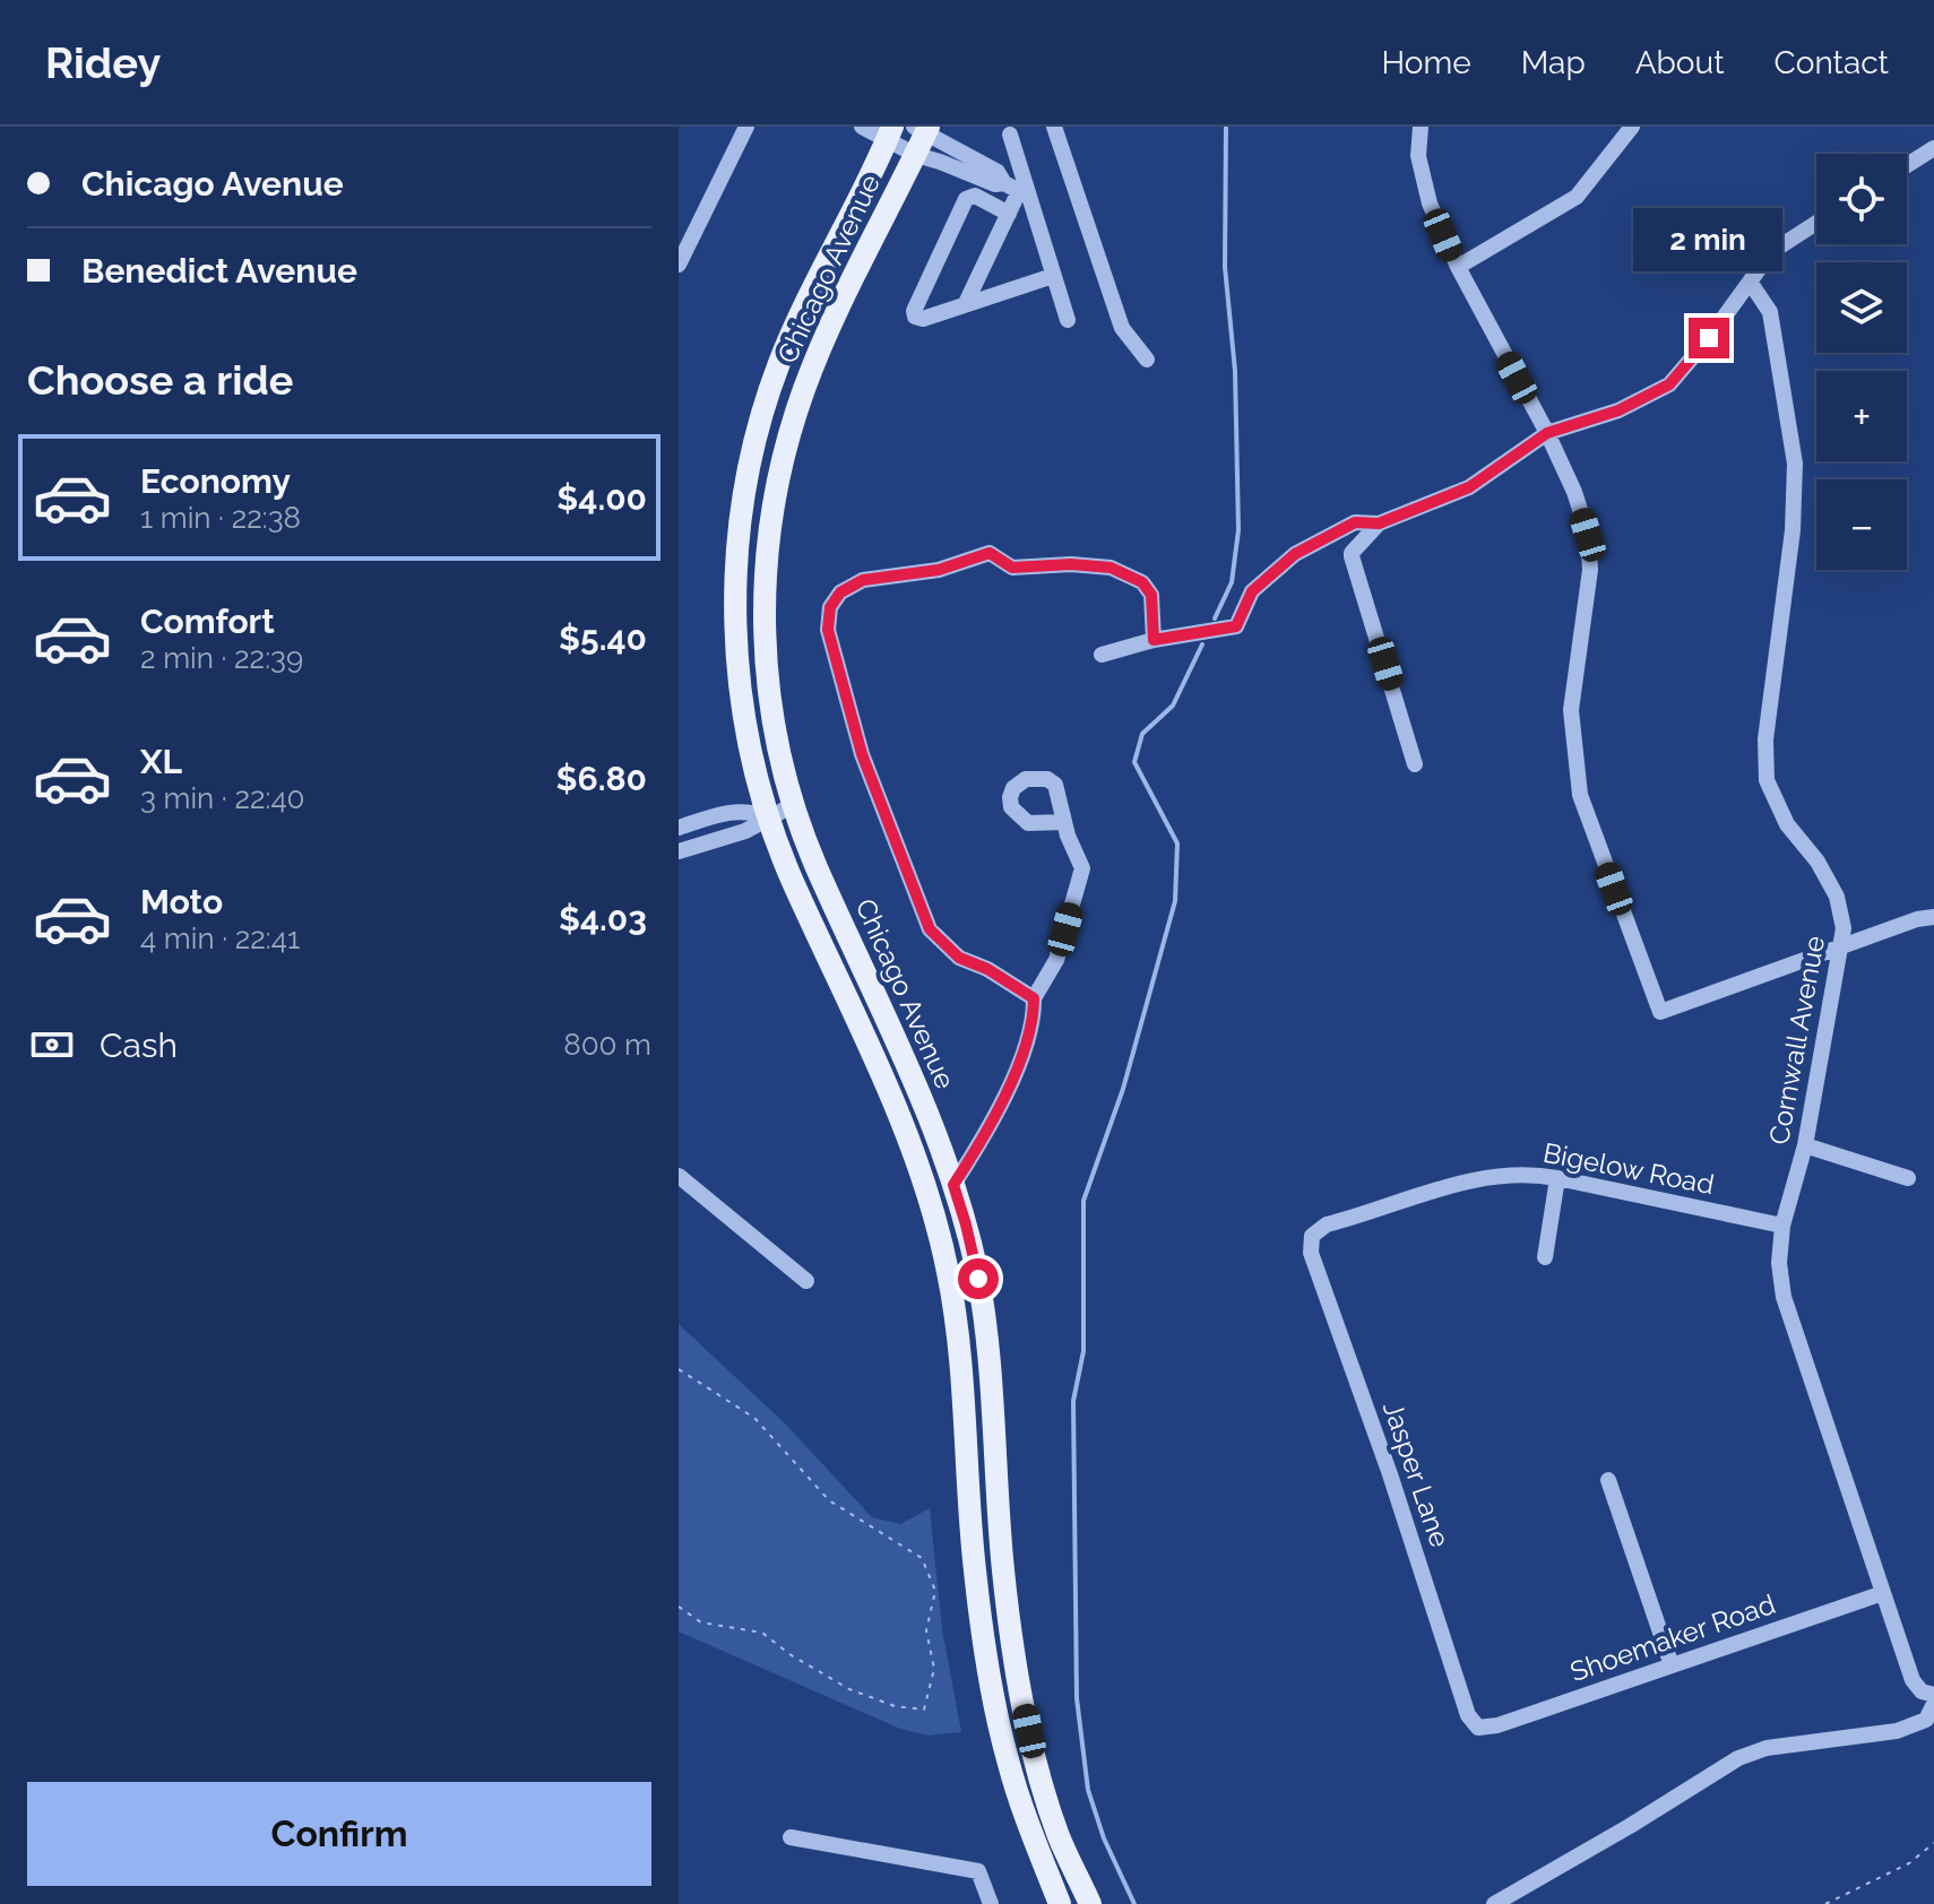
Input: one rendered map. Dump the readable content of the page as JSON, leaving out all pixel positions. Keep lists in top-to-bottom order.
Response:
{
  "streets": {
    "main road": ["Chicago Avenue"],
    "street": [
      "Cornwall Avenue",
      "Bigelow Road",
      "Jasper Lane",
      "Shoemaker Road"
    ]
  },
  "crossings": [
    ["Cornwall Avenue", "Bigelow Road"],
    ["Cornwall Avenue", "Shoemaker Road"],
    ["Bigelow Road", "Jasper Lane"],
    ["Jasper Lane", "Shoemaker Road"]
  ],
  "page": {
    "header": "Ridey",
    "nav": [
      "Home",
      "Map",
      "About",
      "Contact"
    ],
    "banner": ["Chicago Avenue", "Benedict Avenue"],
    "map_buttons": ["+", "−"],
    "bubble": "2 min",
    "heading": "Choose a ride",
    "list": [
      {
        "name": "Economy",
        "note": "1 min · 22:38",
        "value": "$4.00"
      },
      {
        "name": "Comfort",
        "note": "2 min · 22:39",
        "value": "$5.40"
      },
      {
        "name": "XL",
        "note": "3 min · 22:40",
        "value": "$6.80"
      },
      {
        "name": "Moto",
        "note": "4 min · 22:41",
        "value": "$4.03"
      }
    ],
    "pay": ["Cash", "800 m"],
    "buttons": "Confirm"
  }
}
